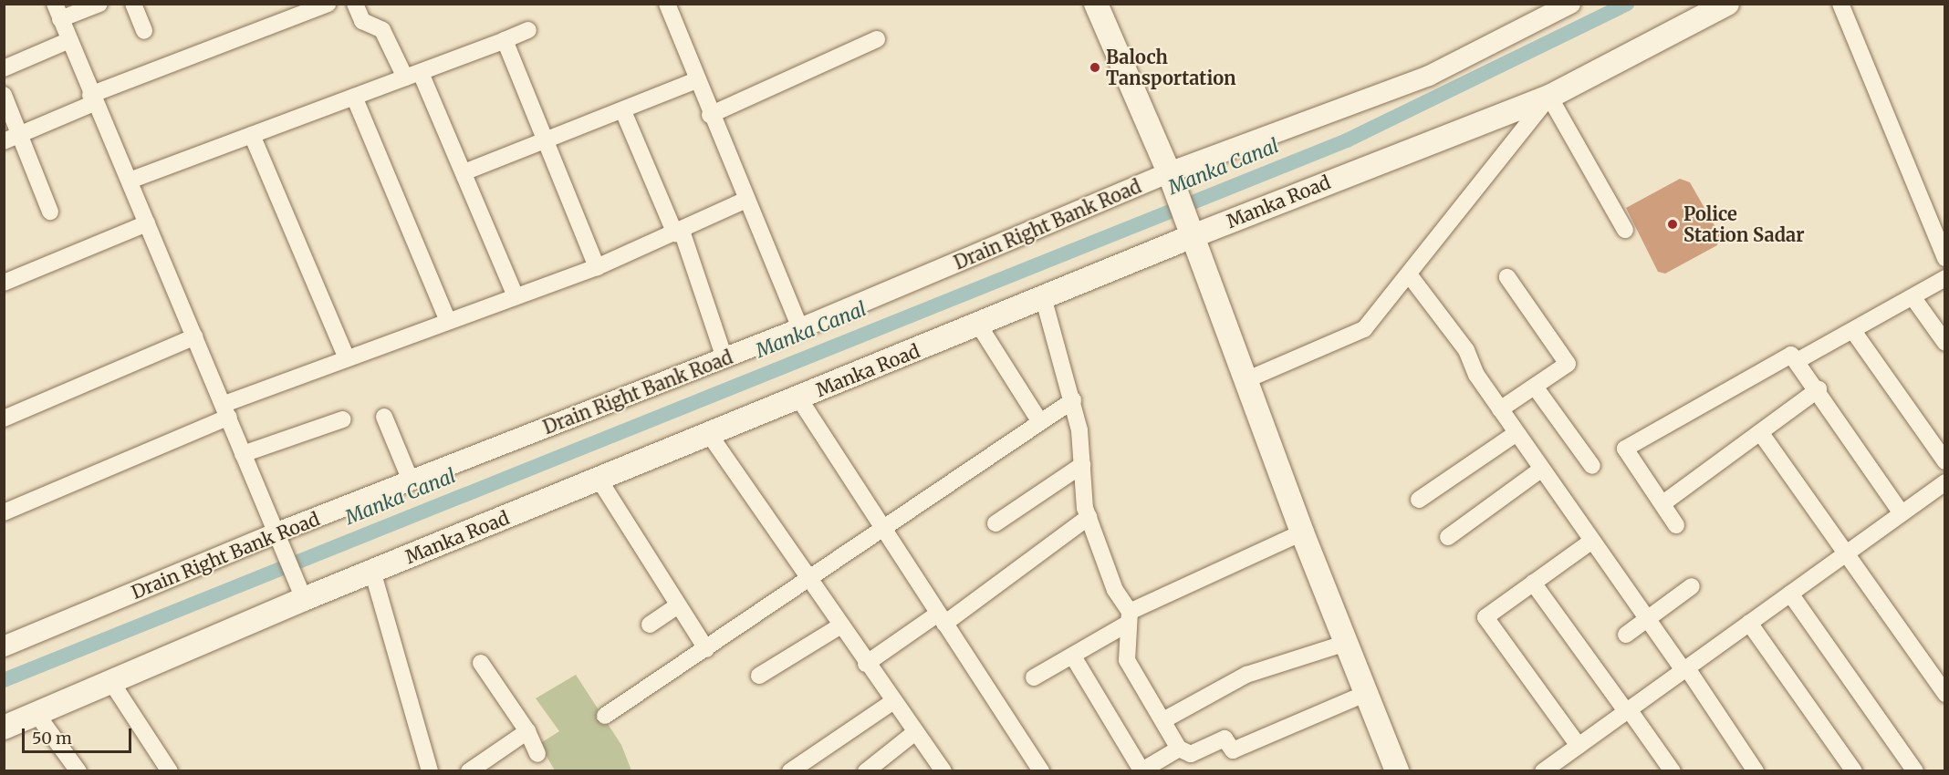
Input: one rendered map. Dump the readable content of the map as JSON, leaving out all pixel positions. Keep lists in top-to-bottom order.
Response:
{
  "streets": {
    "main road": ["Manka Road"],
    "street": ["Drain Right Bank Road"]
  },
  "water": ["Manka Canal"],
  "places": ["Baloch Tansportation", "Police Station Sadar"],
  "scale_bar": "50 m"
}
